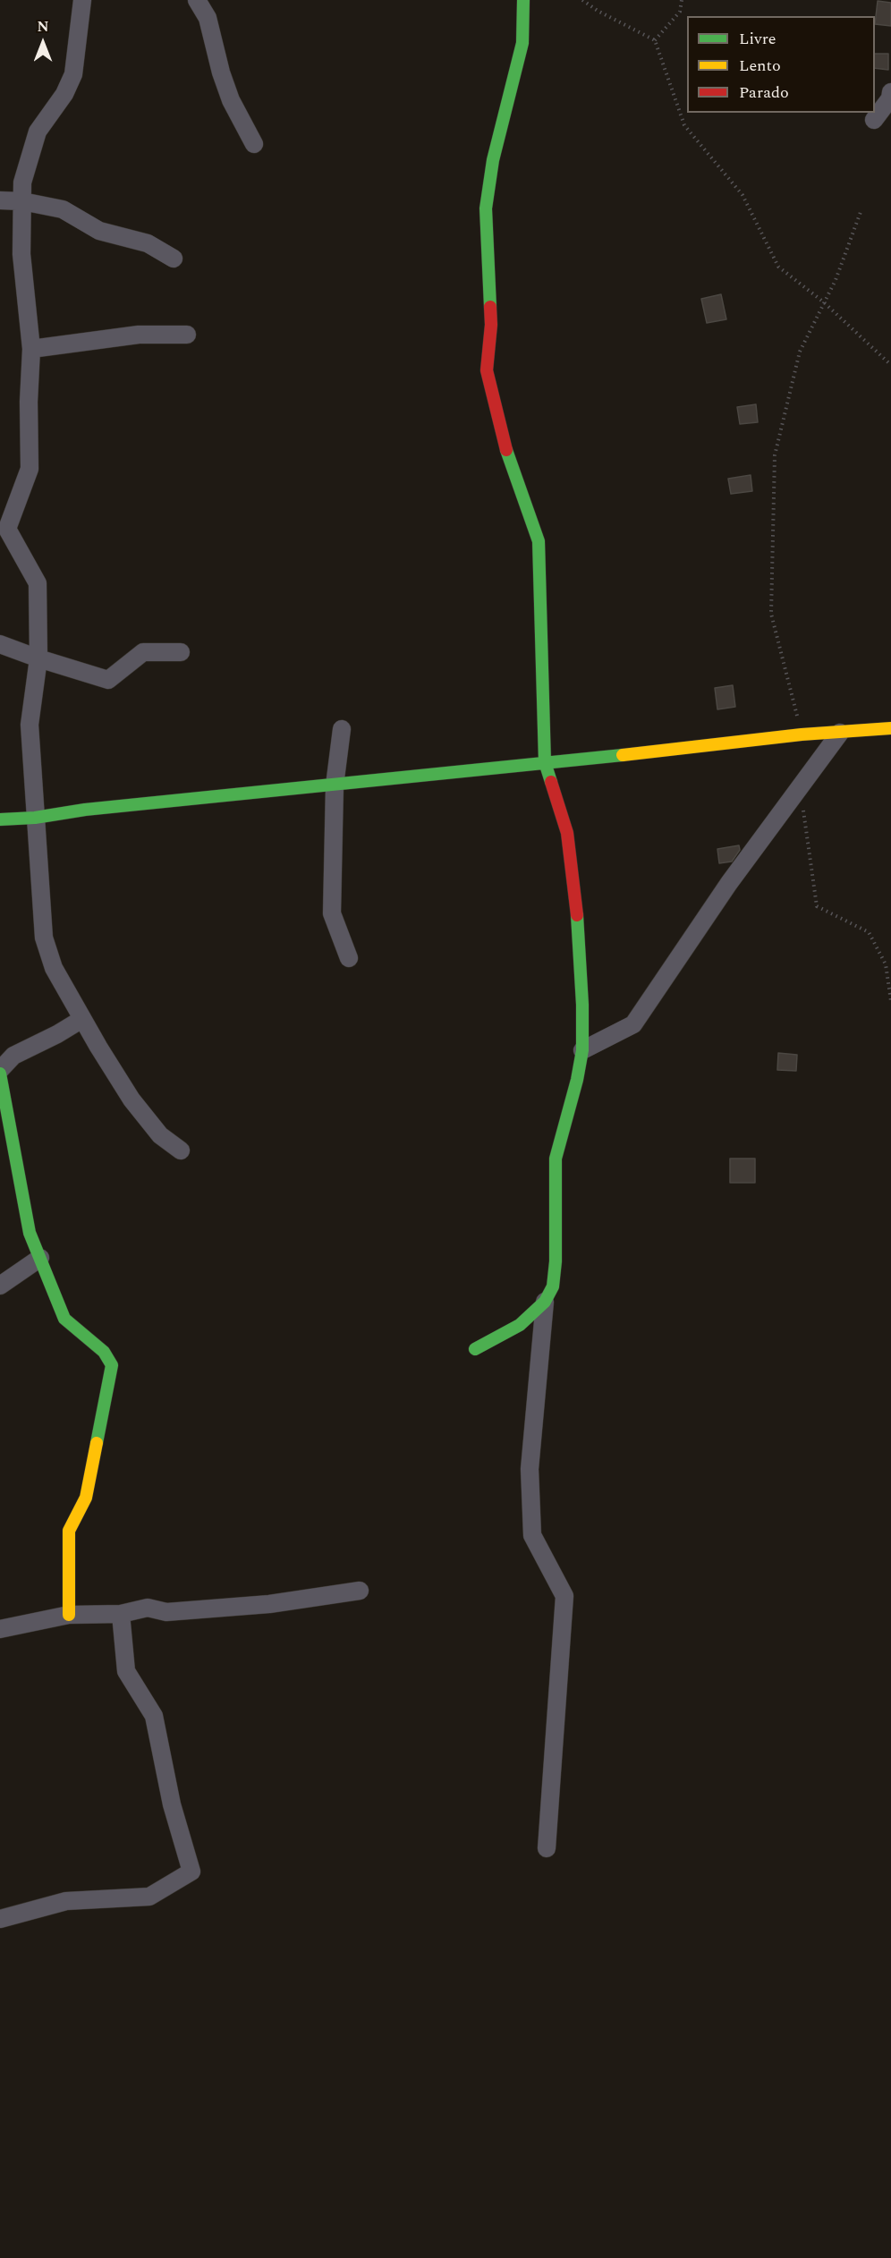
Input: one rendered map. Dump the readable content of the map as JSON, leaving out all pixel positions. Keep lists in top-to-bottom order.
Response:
{
  "legend": ["Livre", "Lento", "Parado"],
  "north": "top"
}
